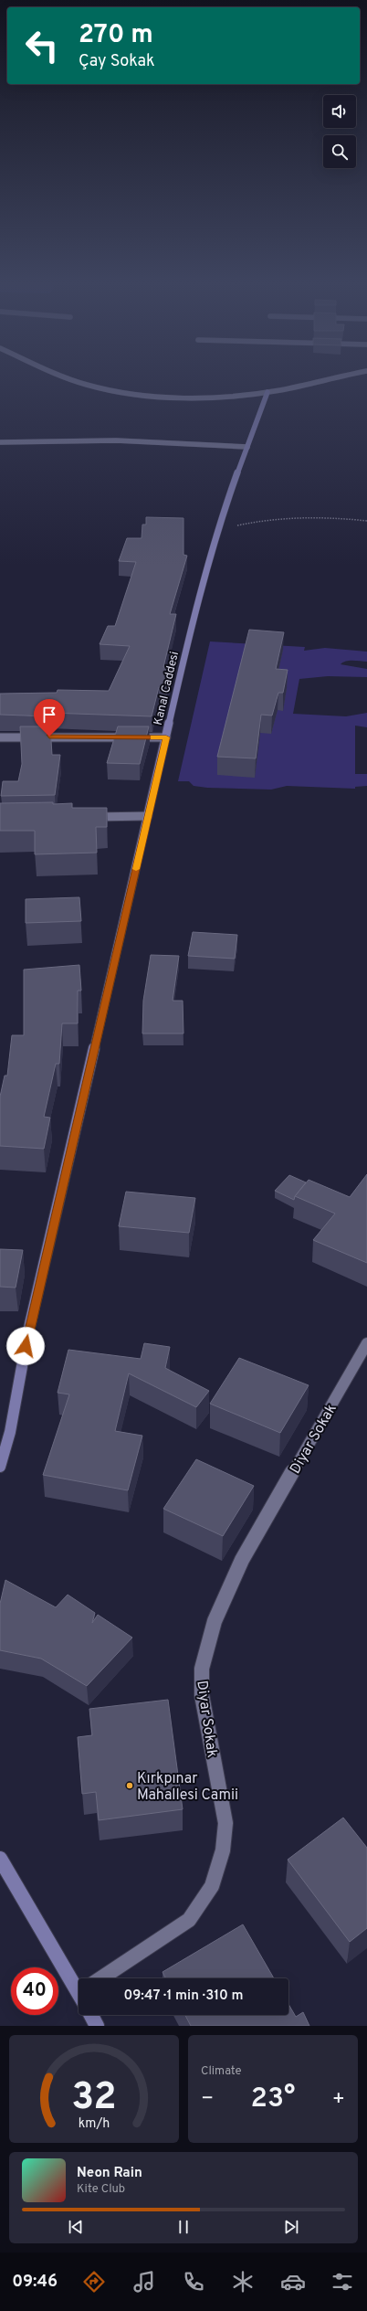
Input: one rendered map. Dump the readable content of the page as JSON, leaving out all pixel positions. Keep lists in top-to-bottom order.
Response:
{
  "streets": {
    "street": ["Kanal Caddesi", "Diyar Sokak"]
  },
  "places": ["Kırkpınar Mahallesi Camii"],
  "page": {
    "turn": ["270 m", "Çay Sokak"],
    "limit": "40",
    "trip": "09:47 · 1 min · 310 m",
    "tile": "Climate",
    "heat": ["−", "23°", "+"],
    "song": ["Neon Rain", "Kite Club"],
    "tabs": "09:46",
    "gauge": ["32", "km/h"]
  }
}
